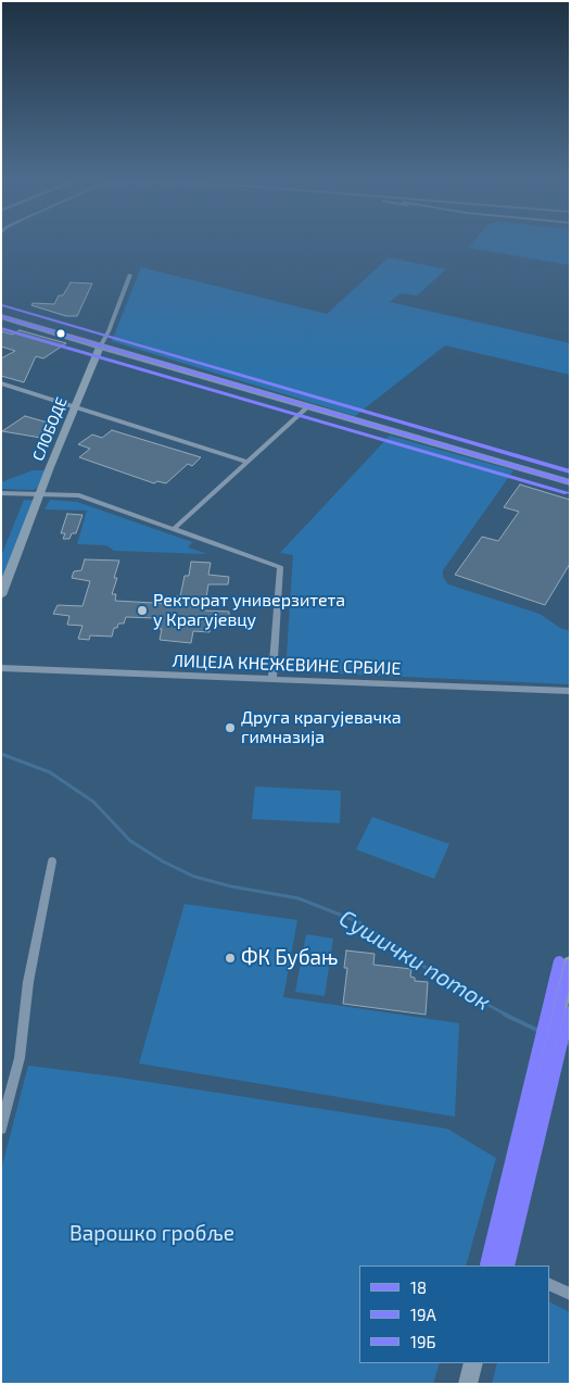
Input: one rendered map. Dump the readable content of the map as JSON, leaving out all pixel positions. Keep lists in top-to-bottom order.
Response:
{
  "streets": {
    "street": ["СЛОБОДЕ", "ЛИЦЕЈА КНЕЖЕВИНЕ СРБИЈЕ"]
  },
  "water": ["Сушички поток"],
  "parks": ["Варошко гробље"],
  "places": ["Ректорат универзитета у Крагујевцу", "Друга крагујевачка гимназија", "ФК Бубањ"],
  "lines": ["transit line 19Б", "transit line 18", "transit line 19А"],
  "legend": ["18", "19А", "19Б"]
}
